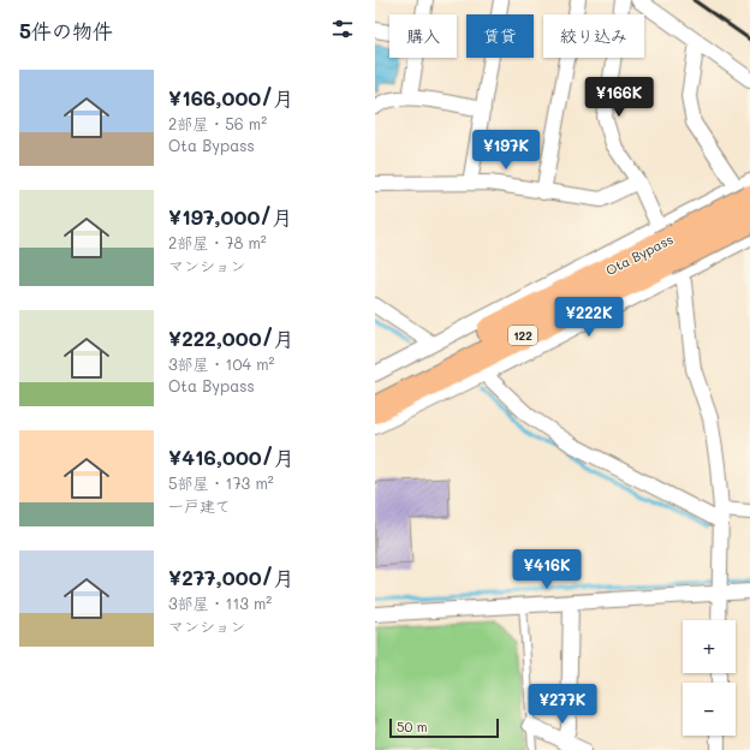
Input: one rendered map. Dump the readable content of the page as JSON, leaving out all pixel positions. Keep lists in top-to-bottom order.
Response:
{
  "streets": {
    "highway": ["Ota Bypass", "122"]
  },
  "scale_bar": "50 m",
  "page": {
    "heading": "5件の物件",
    "chip": ["購入", "賃貸", "絞り込み"],
    "list": [
      {
        "name": "¥166,000/月",
        "note": "2部屋 · 56 m² · Ota Bypass"
      },
      {
        "name": "¥197,000/月",
        "note": "2部屋 · 78 m² · マンション"
      },
      {
        "name": "¥222,000/月",
        "note": "3部屋 · 104 m² · Ota Bypass"
      },
      {
        "name": "¥416,000/月",
        "note": "5部屋 · 173 m² · 一戸建て"
      },
      {
        "name": "¥277,000/月",
        "note": "3部屋 · 113 m² · マンション"
      }
    ],
    "price": [
      "¥166K",
      "¥197K",
      "¥222K",
      "¥416K",
      "¥277K"
    ],
    "map_buttons": ["+", "−"],
    "scale": "50 m"
  }
}
